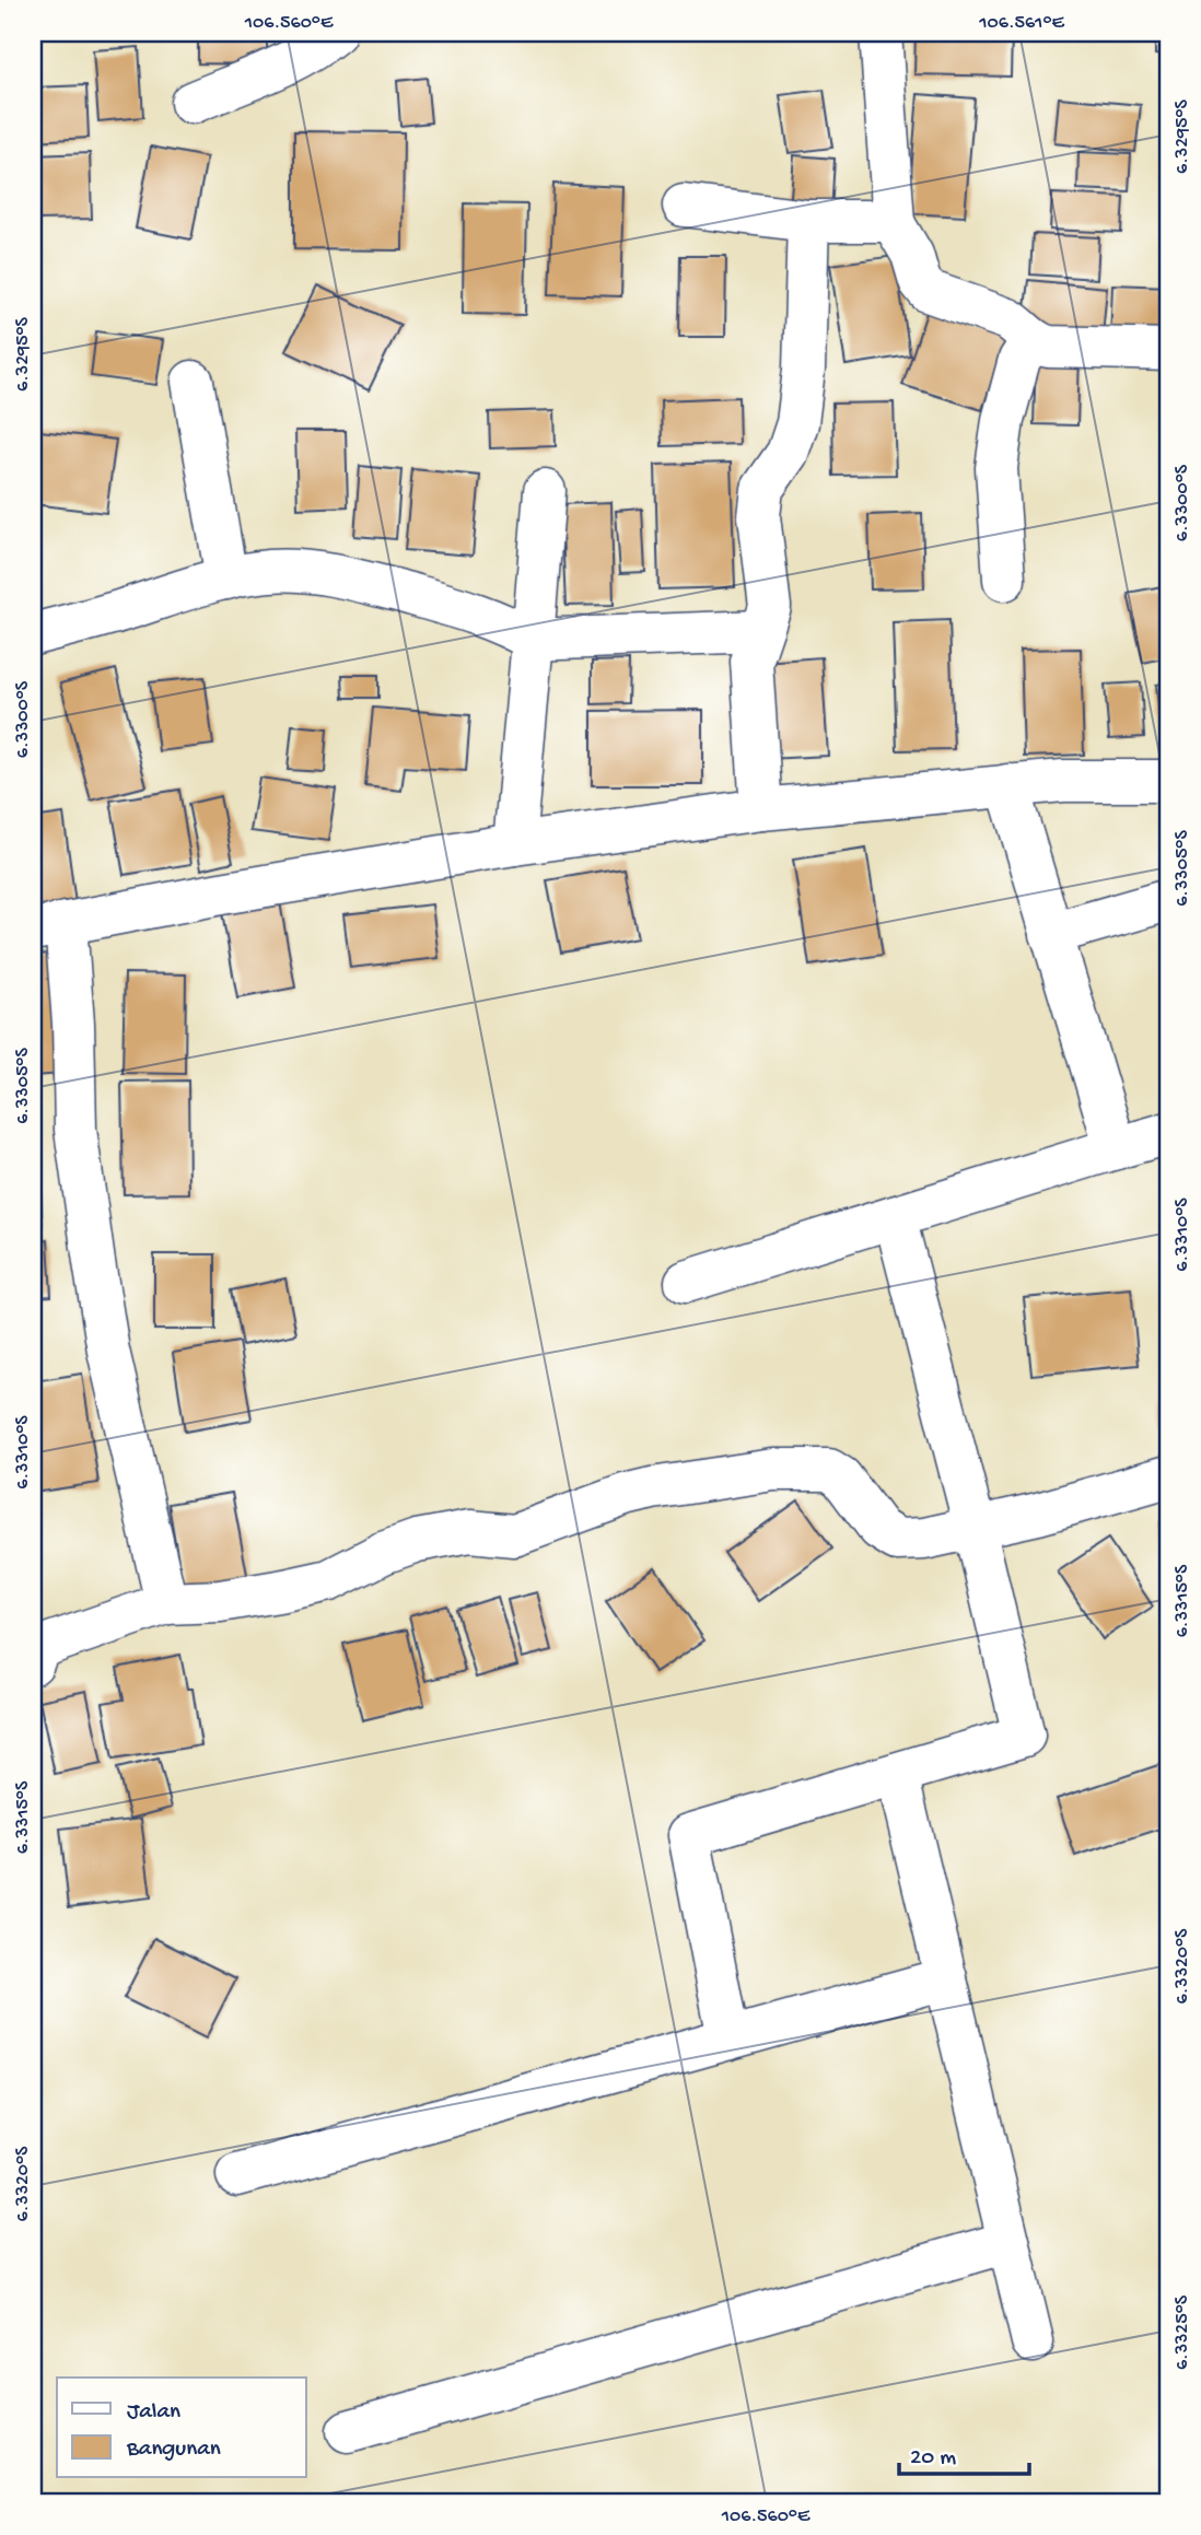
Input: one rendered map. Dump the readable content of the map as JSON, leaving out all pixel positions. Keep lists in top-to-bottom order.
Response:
{
  "legend": ["Jalan", "Bangunan"],
  "scale_bar": "20 m",
  "coordinates": [
    "106.560°E",
    "106.561°E",
    "6.3295°S",
    "6.3300°S",
    "6.3305°S",
    "6.3310°S",
    "6.3315°S",
    "6.3320°S",
    "6.3325°S"
  ]
}
